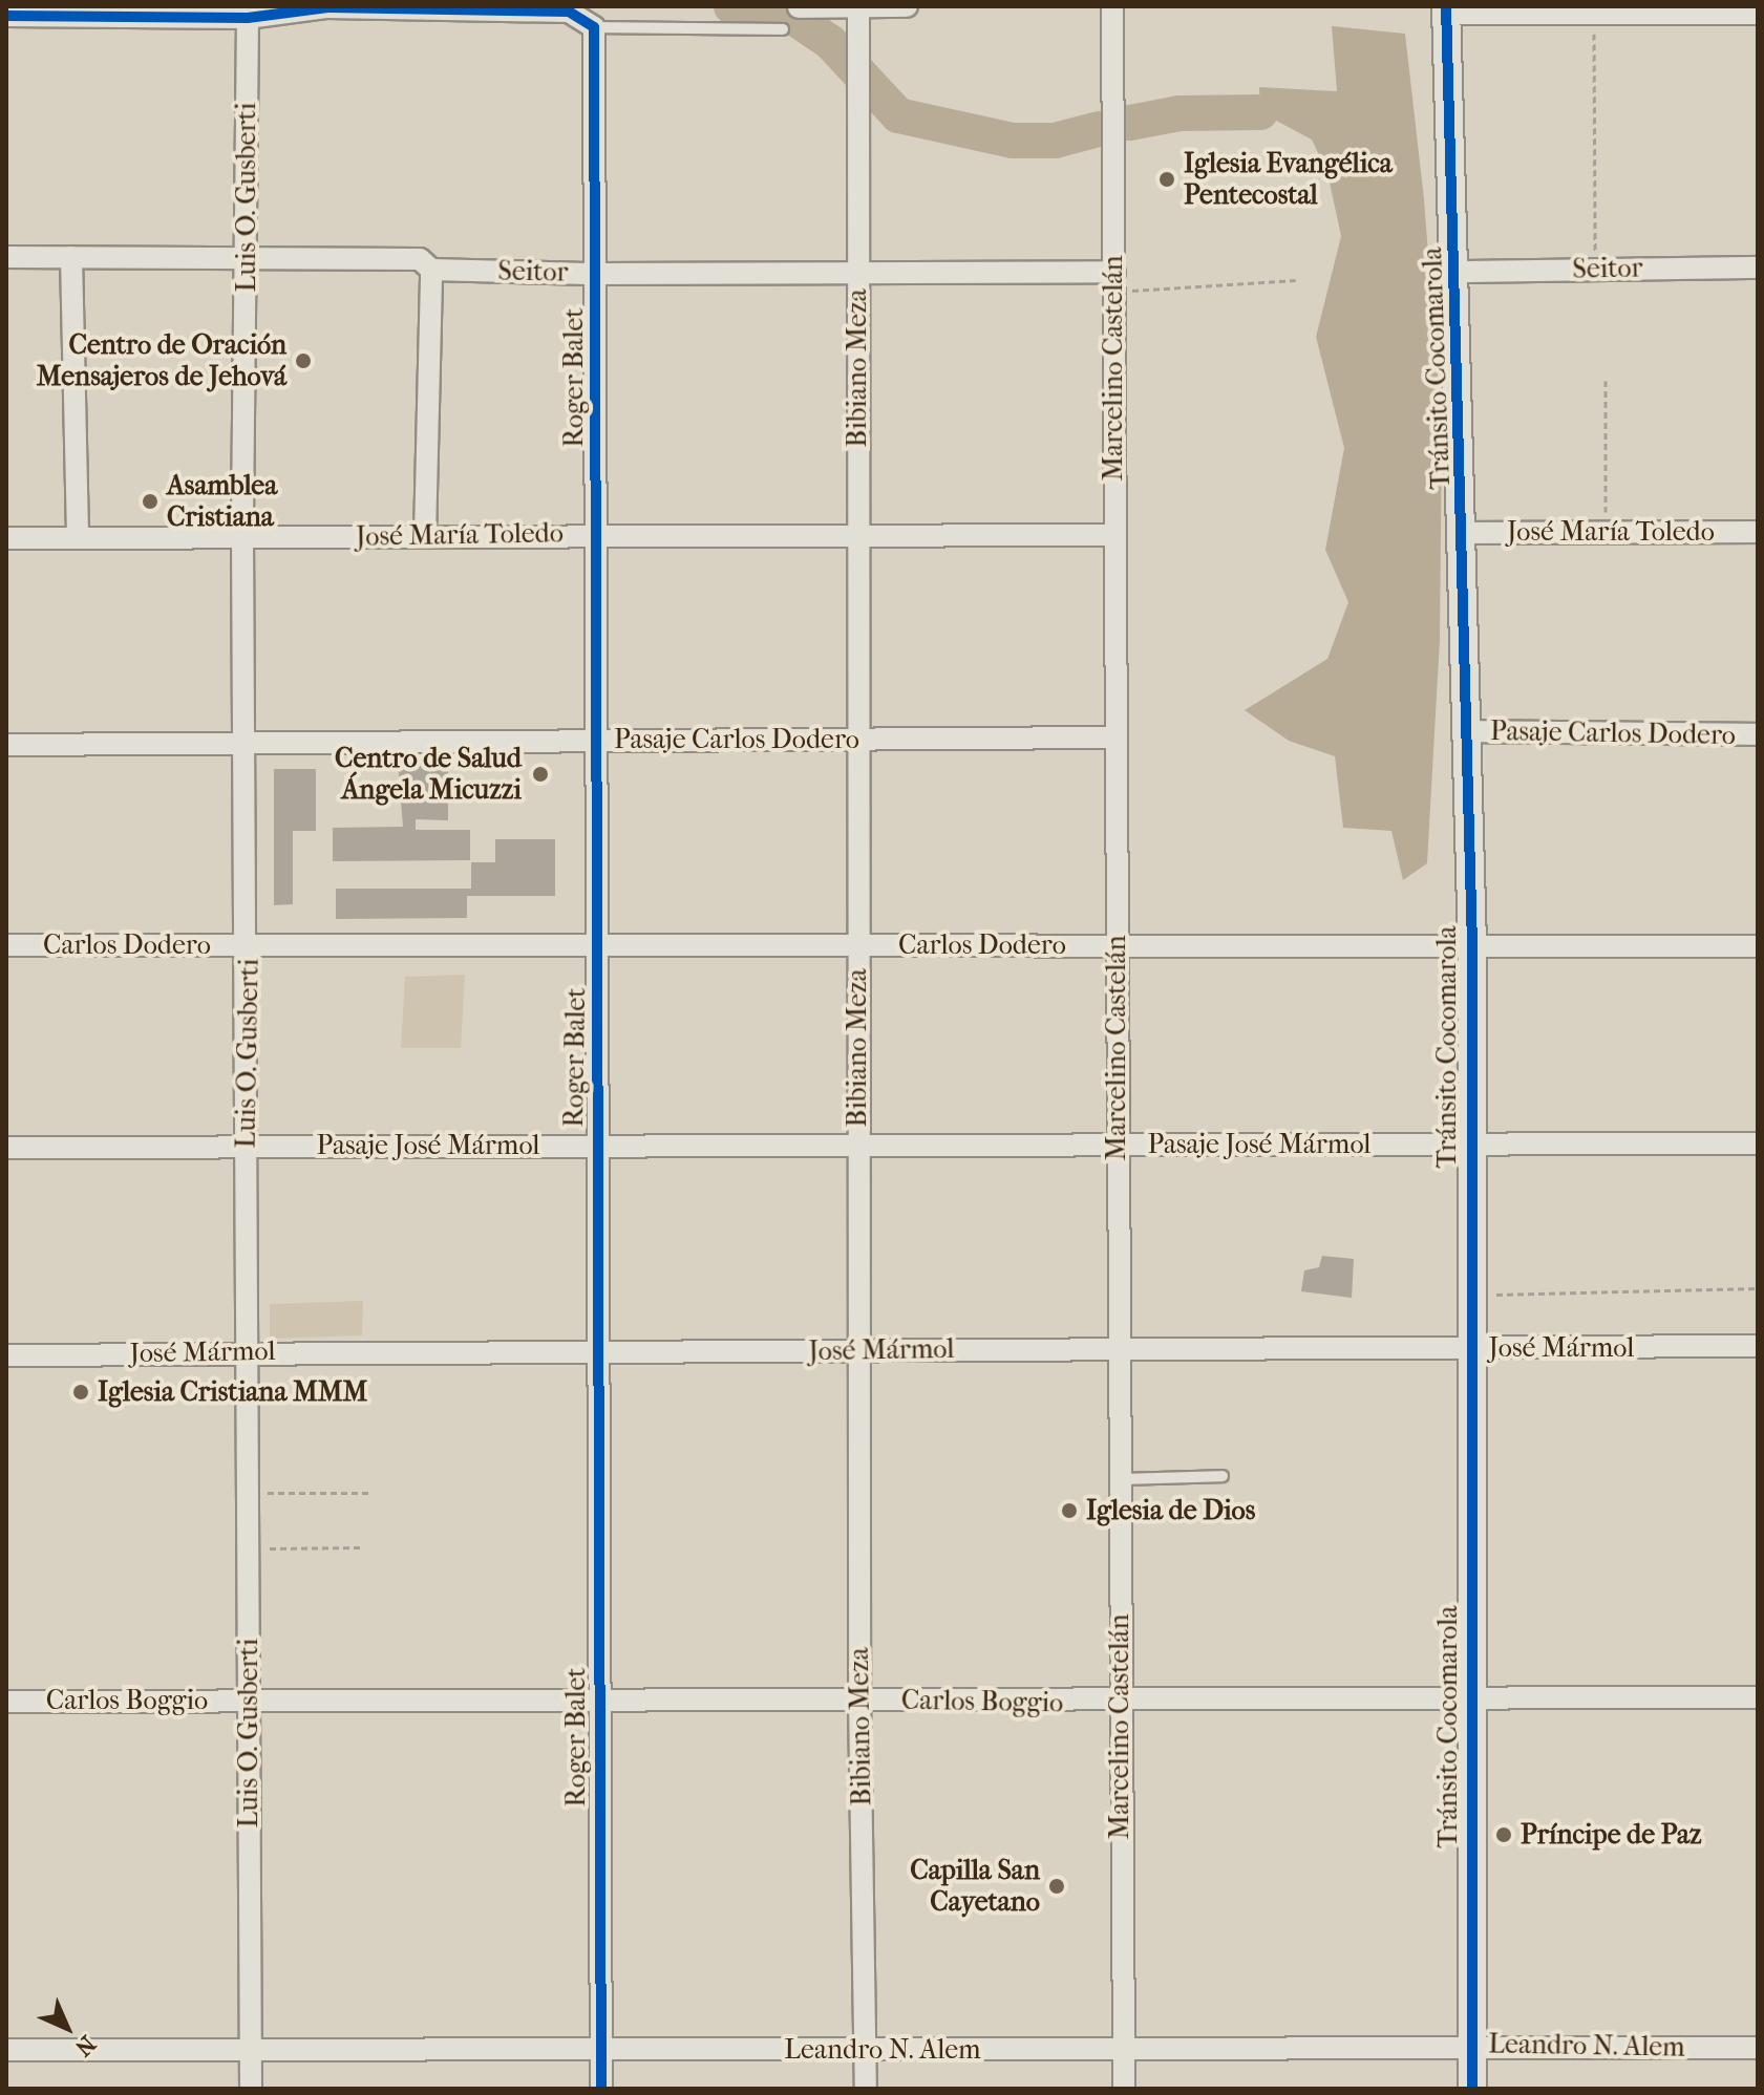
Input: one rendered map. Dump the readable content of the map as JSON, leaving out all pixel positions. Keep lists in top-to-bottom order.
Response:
{
  "streets": {
    "street": [
      "Luis O. Gusberti",
      "Seitor",
      "Bibiano Meza",
      "Marcelino Castelán",
      "Tránsito Cocomarola",
      "Roger Balet",
      "José María Toledo",
      "Pasaje Carlos Dodero",
      "Carlos Dodero",
      "Pasaje José Mármol",
      "José Mármol",
      "Carlos Boggio",
      "Leandro N. Alem"
    ]
  },
  "crossings": [
    ["Luis O. Gusberti", "Seitor"],
    ["Luis O. Gusberti", "José María Toledo"],
    ["Luis O. Gusberti", "Pasaje Carlos Dodero"],
    ["Luis O. Gusberti", "Carlos Dodero"],
    ["Luis O. Gusberti", "Pasaje José Mármol"],
    ["Luis O. Gusberti", "José Mármol"],
    ["Luis O. Gusberti", "Carlos Boggio"],
    ["Luis O. Gusberti", "Leandro N. Alem"],
    ["Seitor", "Bibiano Meza"],
    ["Seitor", "Marcelino Castelán"],
    ["Seitor", "Tránsito Cocomarola"],
    ["Seitor", "Roger Balet"],
    ["Bibiano Meza", "José María Toledo"],
    ["Bibiano Meza", "Pasaje Carlos Dodero"],
    ["Bibiano Meza", "Carlos Dodero"],
    ["Bibiano Meza", "Pasaje José Mármol"],
    ["Bibiano Meza", "José Mármol"],
    ["Bibiano Meza", "Carlos Boggio"],
    ["Bibiano Meza", "Leandro N. Alem"],
    ["Marcelino Castelán", "José María Toledo"],
    ["Marcelino Castelán", "Pasaje Carlos Dodero"],
    ["Marcelino Castelán", "Carlos Dodero"],
    ["Marcelino Castelán", "Pasaje José Mármol"],
    ["Marcelino Castelán", "José Mármol"],
    ["Marcelino Castelán", "Carlos Boggio"],
    ["Marcelino Castelán", "Leandro N. Alem"],
    ["Tránsito Cocomarola", "José María Toledo"],
    ["Tránsito Cocomarola", "Pasaje Carlos Dodero"],
    ["Tránsito Cocomarola", "Carlos Dodero"],
    ["Tránsito Cocomarola", "Pasaje José Mármol"],
    ["Tránsito Cocomarola", "José Mármol"],
    ["Tránsito Cocomarola", "Carlos Boggio"],
    ["Tránsito Cocomarola", "Leandro N. Alem"],
    ["Roger Balet", "José María Toledo"],
    ["Roger Balet", "Pasaje Carlos Dodero"],
    ["Roger Balet", "Carlos Dodero"],
    ["Roger Balet", "Pasaje José Mármol"],
    ["Roger Balet", "José Mármol"],
    ["Roger Balet", "Carlos Boggio"],
    ["Roger Balet", "Leandro N. Alem"]
  ],
  "places": [
    "Iglesia Evangélica Pentecostal",
    "Centro de Oración Mensajeros de Jehová",
    "Asamblea Cristiana",
    "Centro de Salud Ángela Micuzzi",
    "Iglesia Cristiana MMM",
    "Iglesia de Dios",
    "Príncipe de Paz",
    "Capilla San Cayetano"
  ],
  "north": "bottom right"
}
